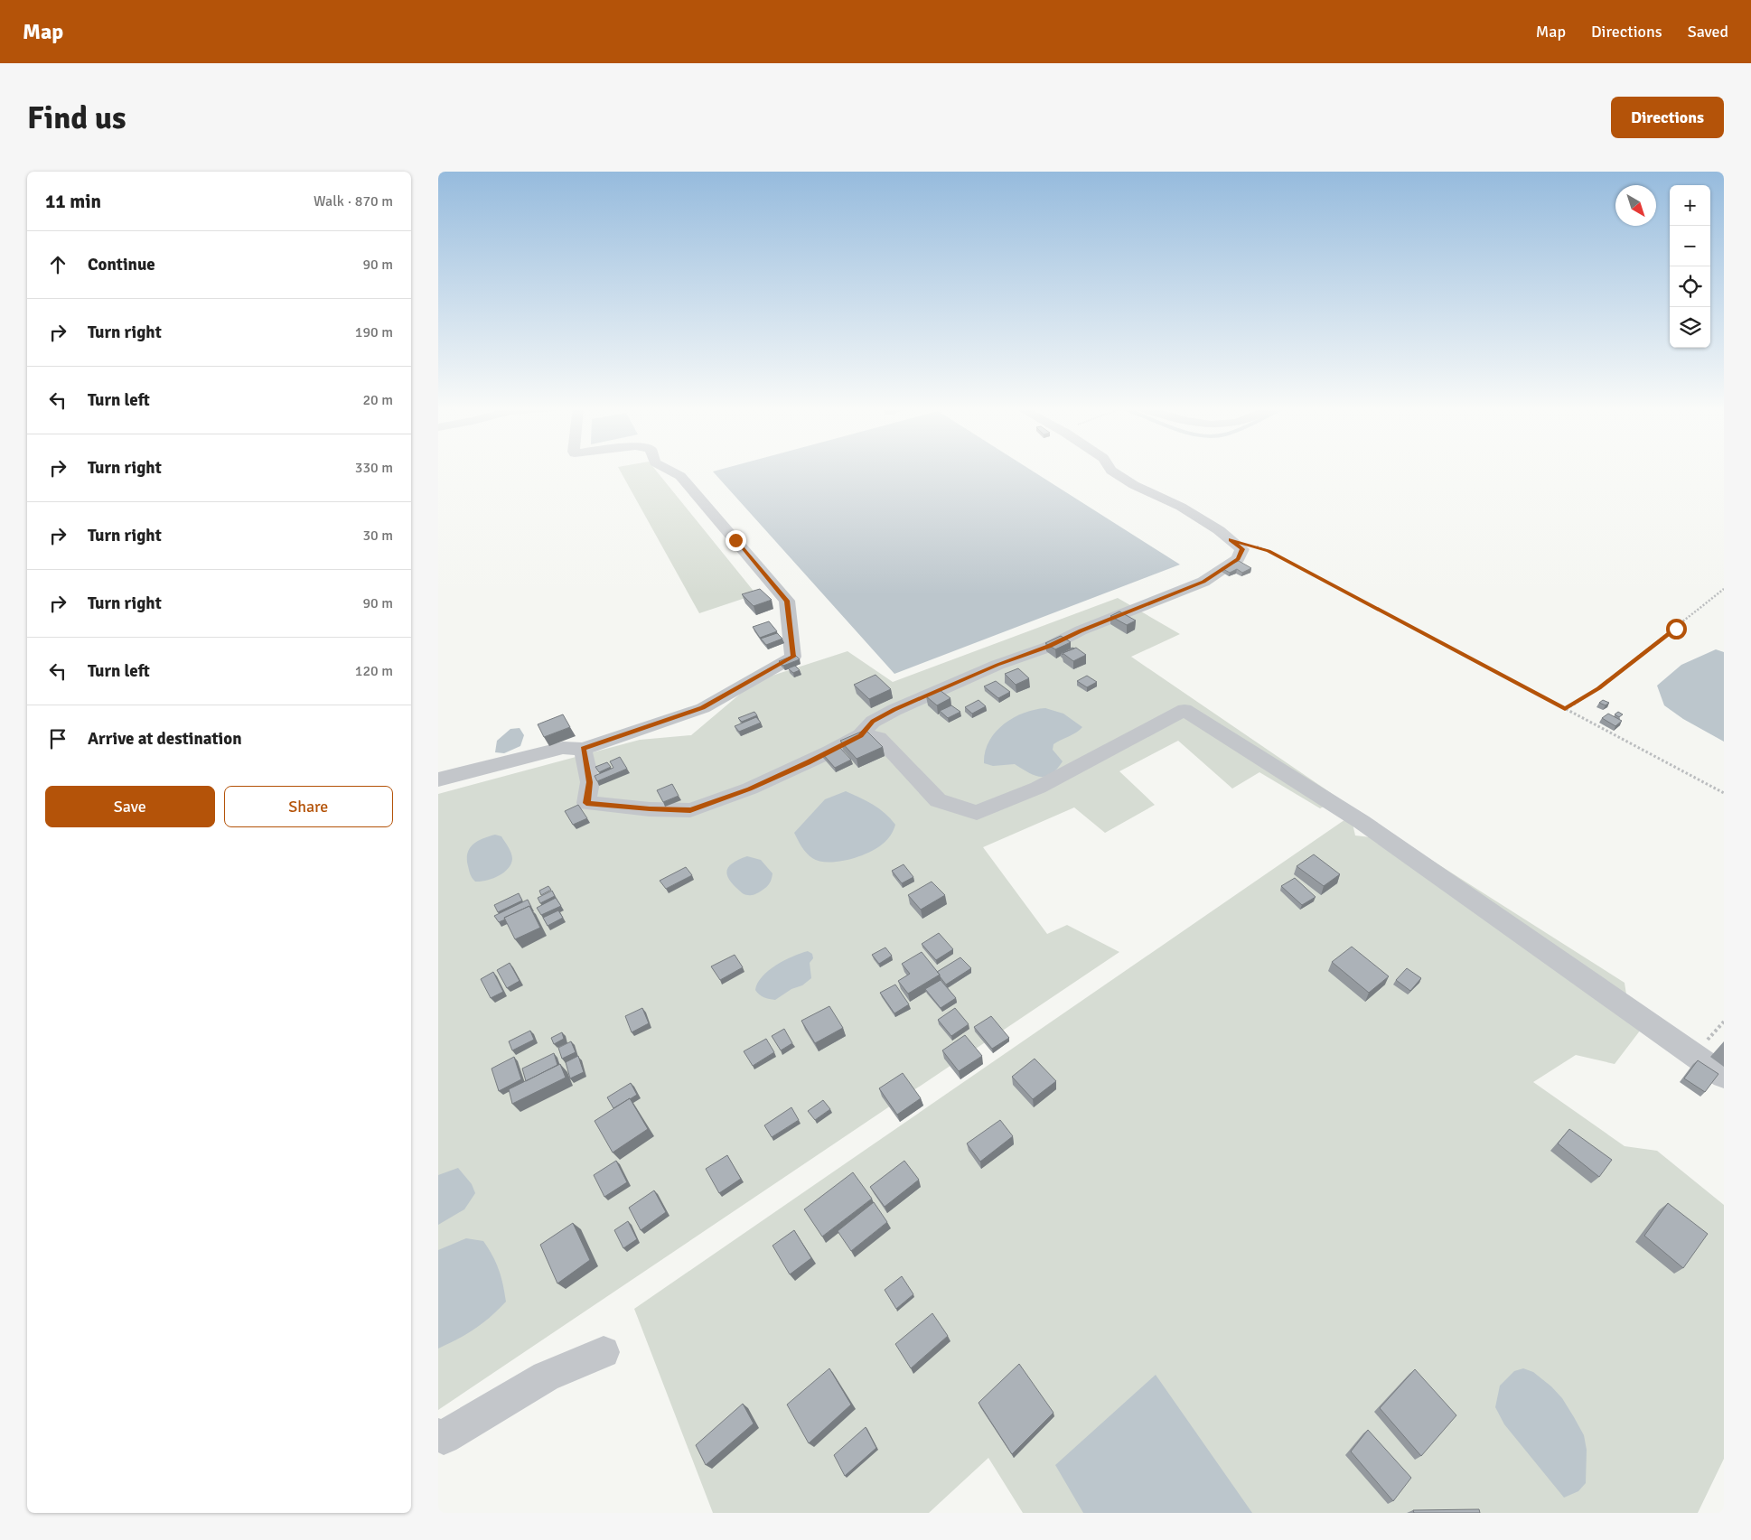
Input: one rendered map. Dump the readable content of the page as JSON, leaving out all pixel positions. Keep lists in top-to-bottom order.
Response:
{
  "north": "bottom right",
  "page": {
    "header": "Map",
    "nav": ["Map", "Directions", "Saved"],
    "buttons": [
      "Directions",
      ["Save", "Share"]
    ],
    "title": "Find us",
    "heading": ["11 min", "Walk · 870 m"],
    "map_buttons": ["+", "−"],
    "list": [
      ["Continue", "90 m"],
      ["Turn right", "190 m"],
      ["Turn left", "20 m"],
      ["Turn right", "330 m"],
      ["Turn right", "30 m"],
      ["Turn right", "90 m"],
      ["Turn left", "120 m"],
      "Arrive at destination"
    ]
  }
}
